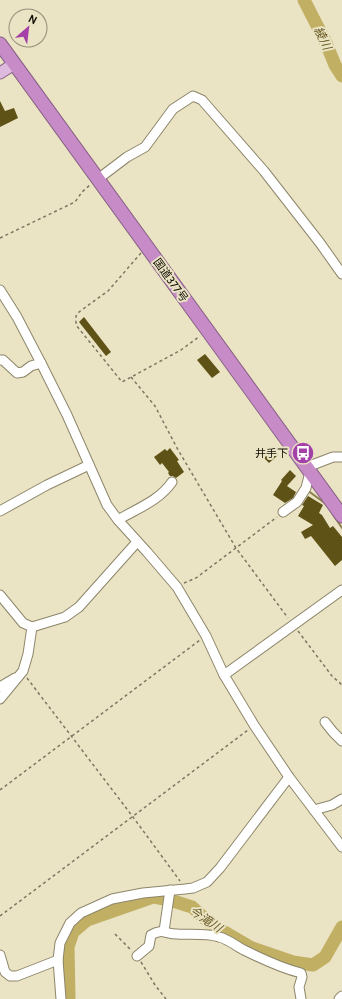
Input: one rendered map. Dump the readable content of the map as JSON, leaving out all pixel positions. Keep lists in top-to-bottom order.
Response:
{
  "streets": {
    "highway": ["国道377号"]
  },
  "water": ["綾川", "今滝川"],
  "places": {
    "bus stop": ["井手下"]
  },
  "north": "top right"
}
